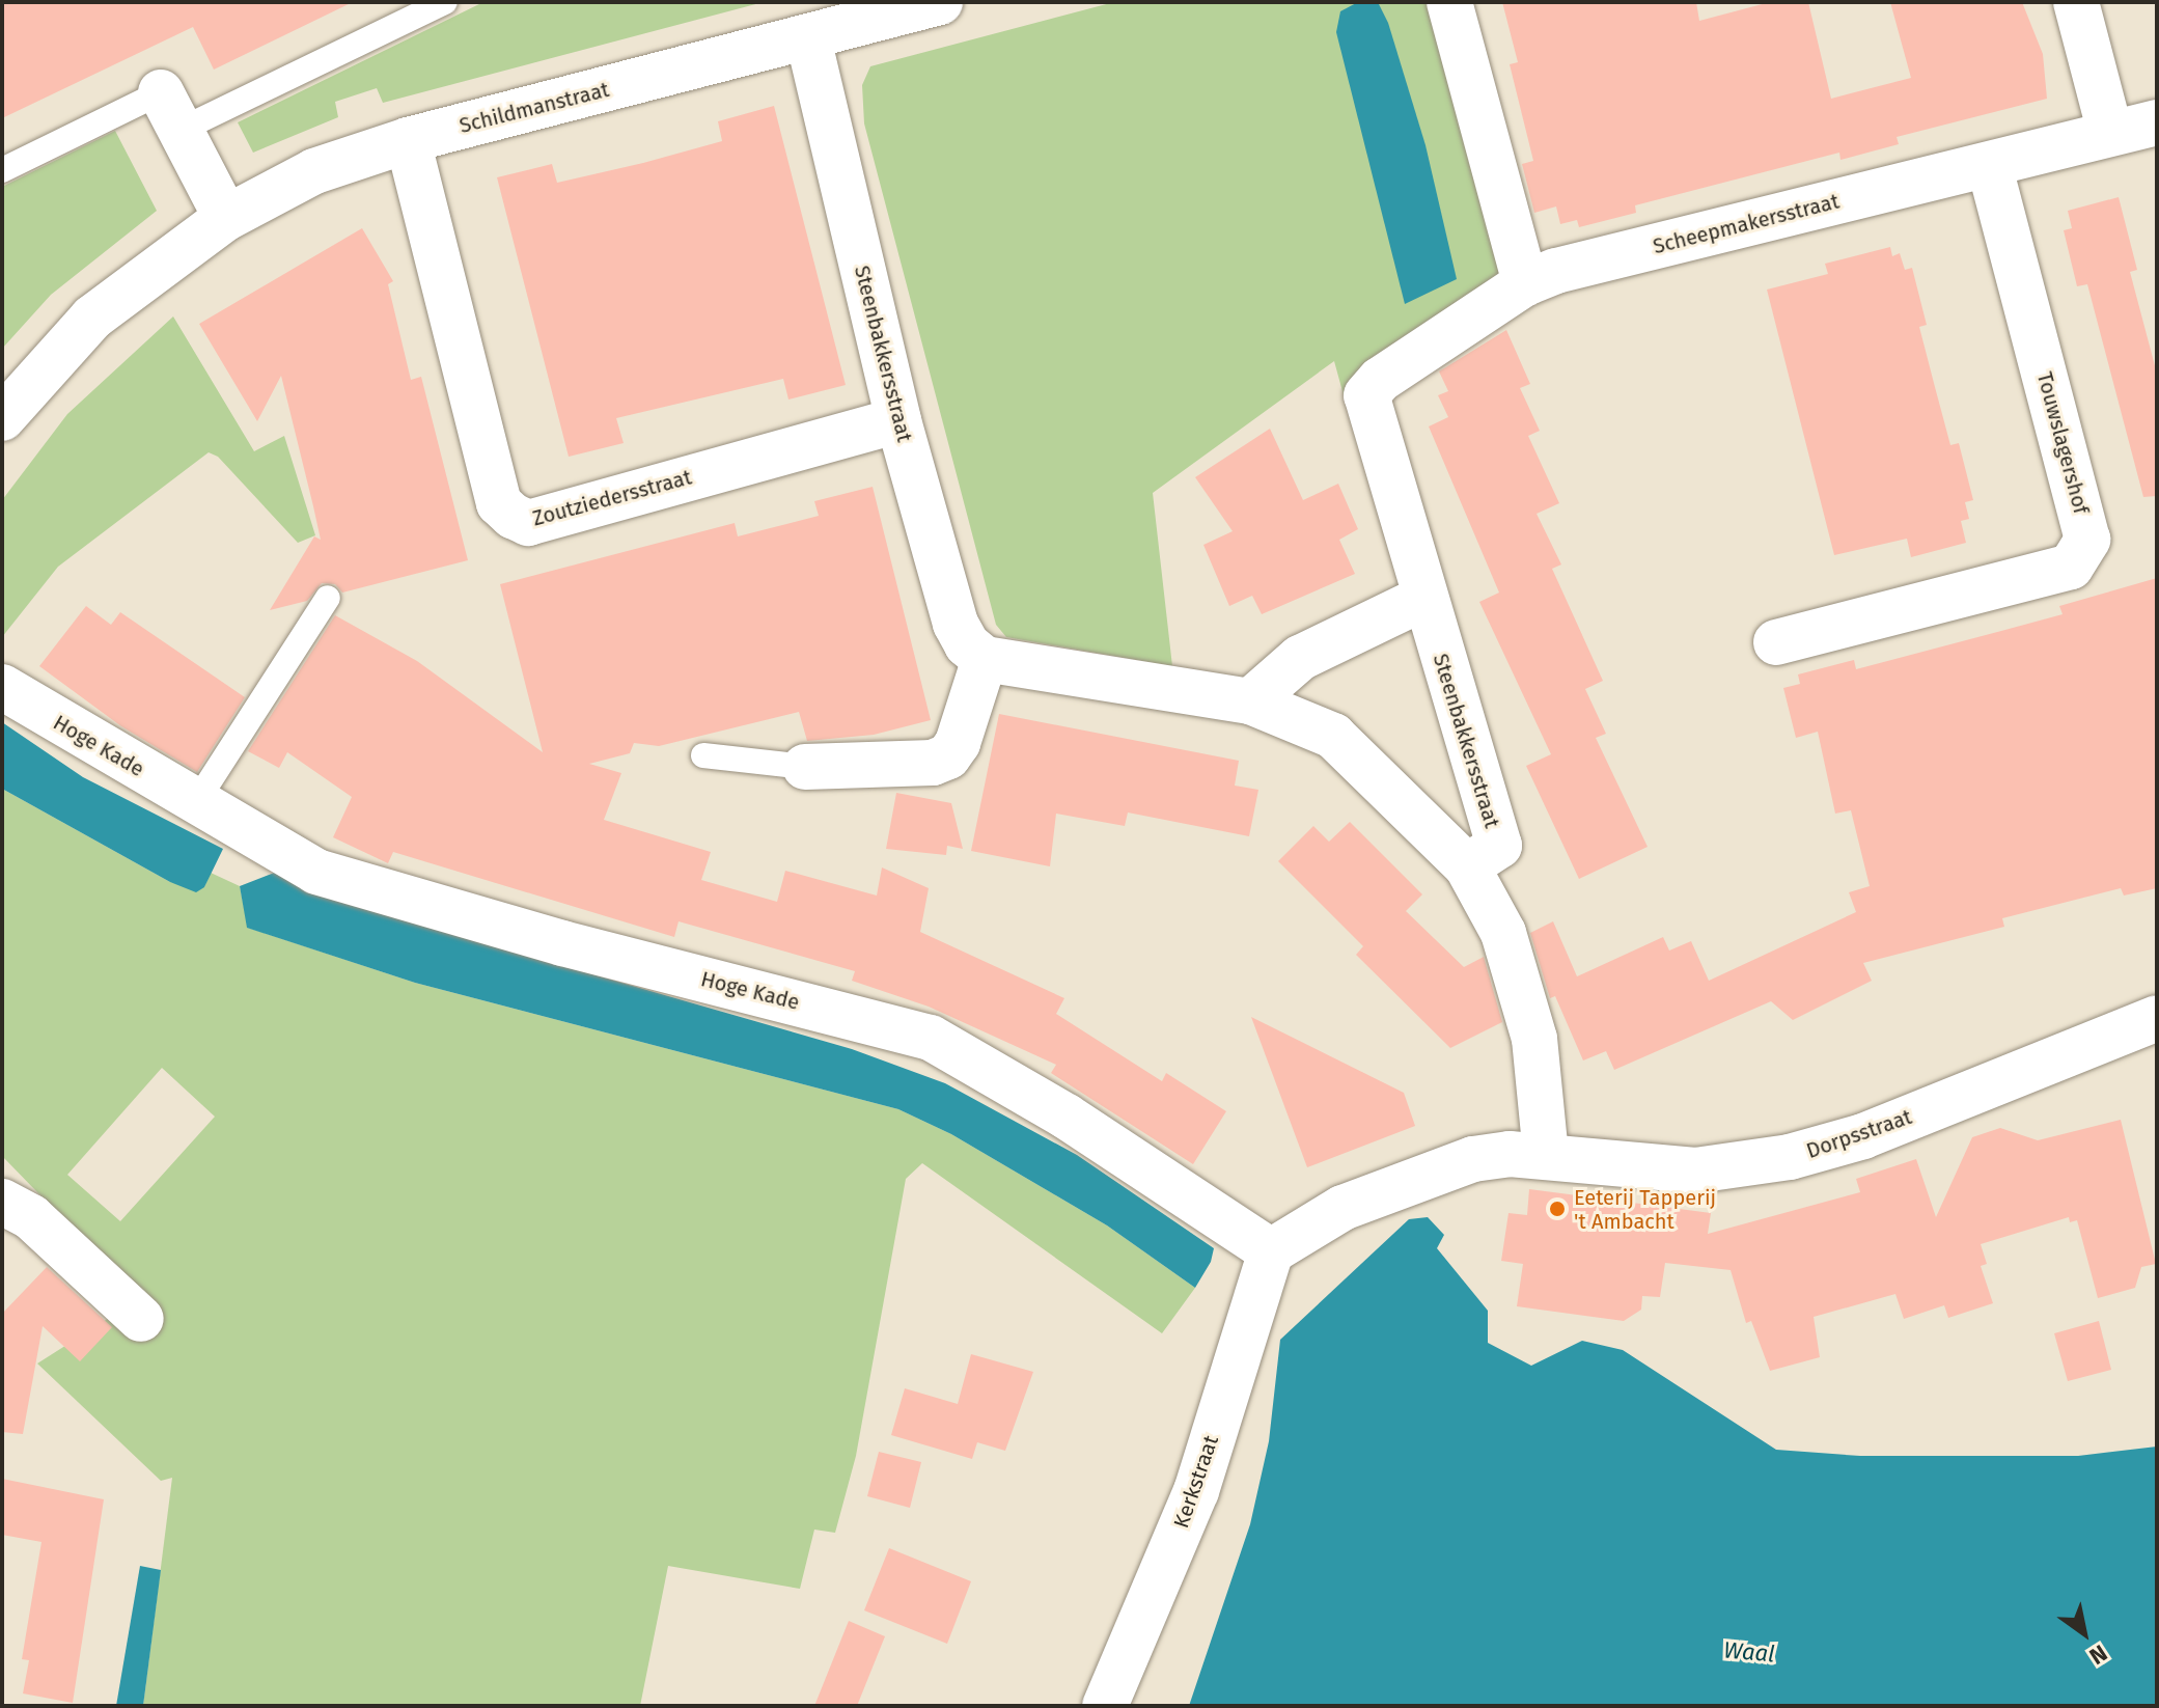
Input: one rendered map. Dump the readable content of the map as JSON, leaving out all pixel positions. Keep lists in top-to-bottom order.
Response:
{
  "streets": {
    "street": [
      "Schildmanstraat",
      "Scheepmakersstraat",
      "Steenbakkersstraat",
      "Touwslagershof",
      "Zoutziedersstraat",
      "Hoge Kade",
      "Dorpsstraat",
      "Kerkstraat"
    ]
  },
  "crossings": [
    ["Schildmanstraat", "Steenbakkersstraat"],
    ["Schildmanstraat", "Zoutziedersstraat"],
    ["Scheepmakersstraat", "Steenbakkersstraat"],
    ["Scheepmakersstraat", "Touwslagershof"],
    ["Steenbakkersstraat", "Zoutziedersstraat"],
    ["Hoge Kade", "Dorpsstraat"],
    ["Hoge Kade", "Kerkstraat"],
    ["Dorpsstraat", "Kerkstraat"]
  ],
  "water": ["Waal"],
  "places": ["Eeterij Tapperij 't Ambacht"],
  "north": "bottom right"
}
